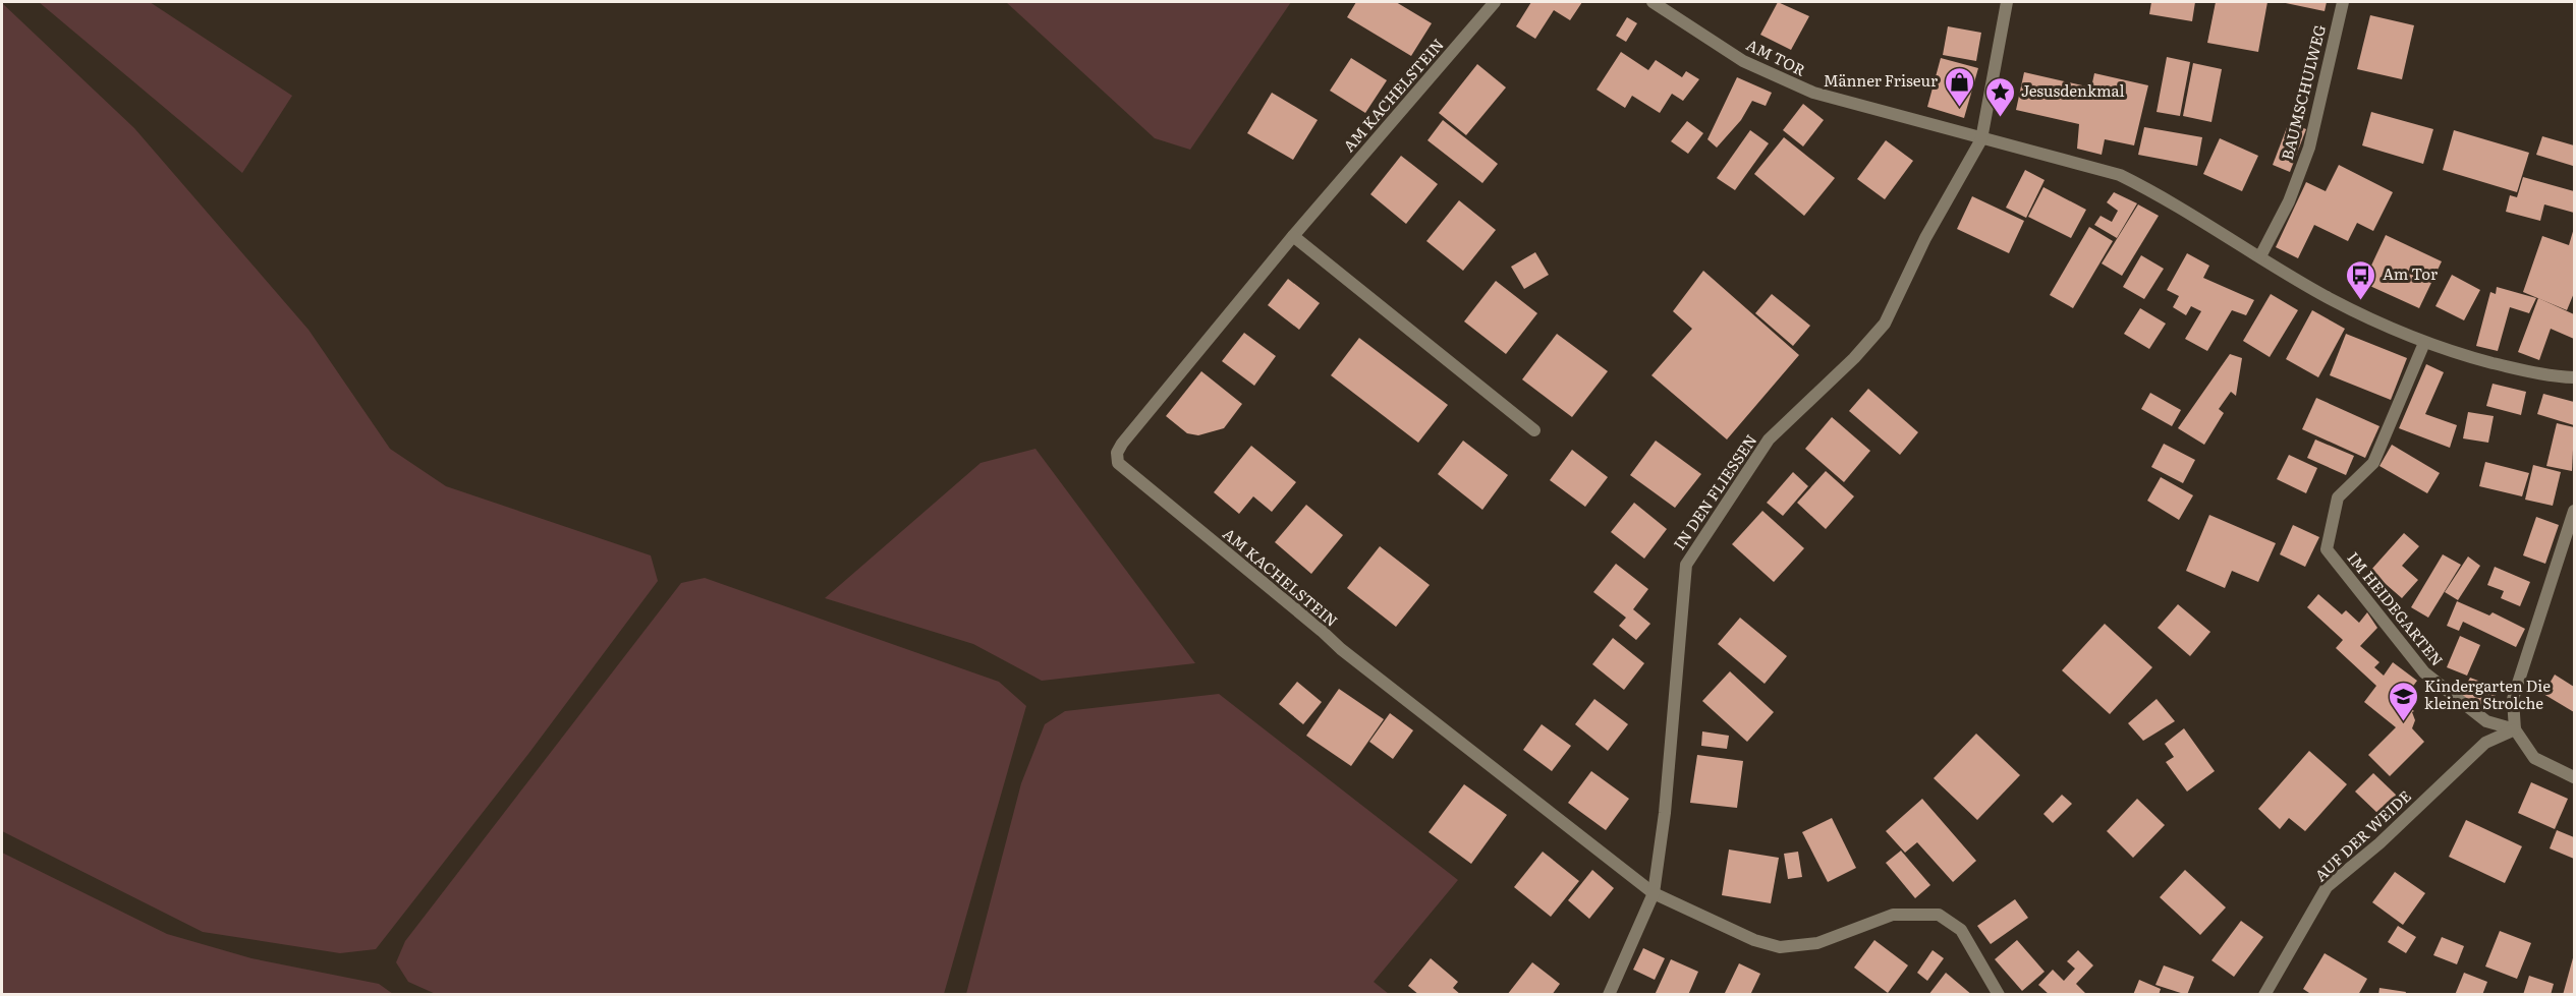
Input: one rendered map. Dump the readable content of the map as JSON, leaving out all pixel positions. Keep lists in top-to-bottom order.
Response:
{
  "streets": {
    "street": [
      "AM TOR",
      "BAUMSCHULWEG",
      "AM KACHELSTEIN",
      "IN DEN FLIESSEN",
      "IM HEIDEGARTEN",
      "AUF DER WEIDE"
    ]
  },
  "crossings": [
    ["AM TOR", "BAUMSCHULWEG"],
    ["AM TOR", "IN DEN FLIESSEN"],
    ["AM TOR", "IM HEIDEGARTEN"],
    ["AM KACHELSTEIN", "IN DEN FLIESSEN"],
    ["IM HEIDEGARTEN", "AUF DER WEIDE"]
  ],
  "places": {
    "shop": ["Männer Friseur"],
    "place": ["Jesusdenkmal"],
    "bus stop": ["Am Tor"],
    "school or university": ["Kindergarten Die kleinen Strolche"]
  }
}
